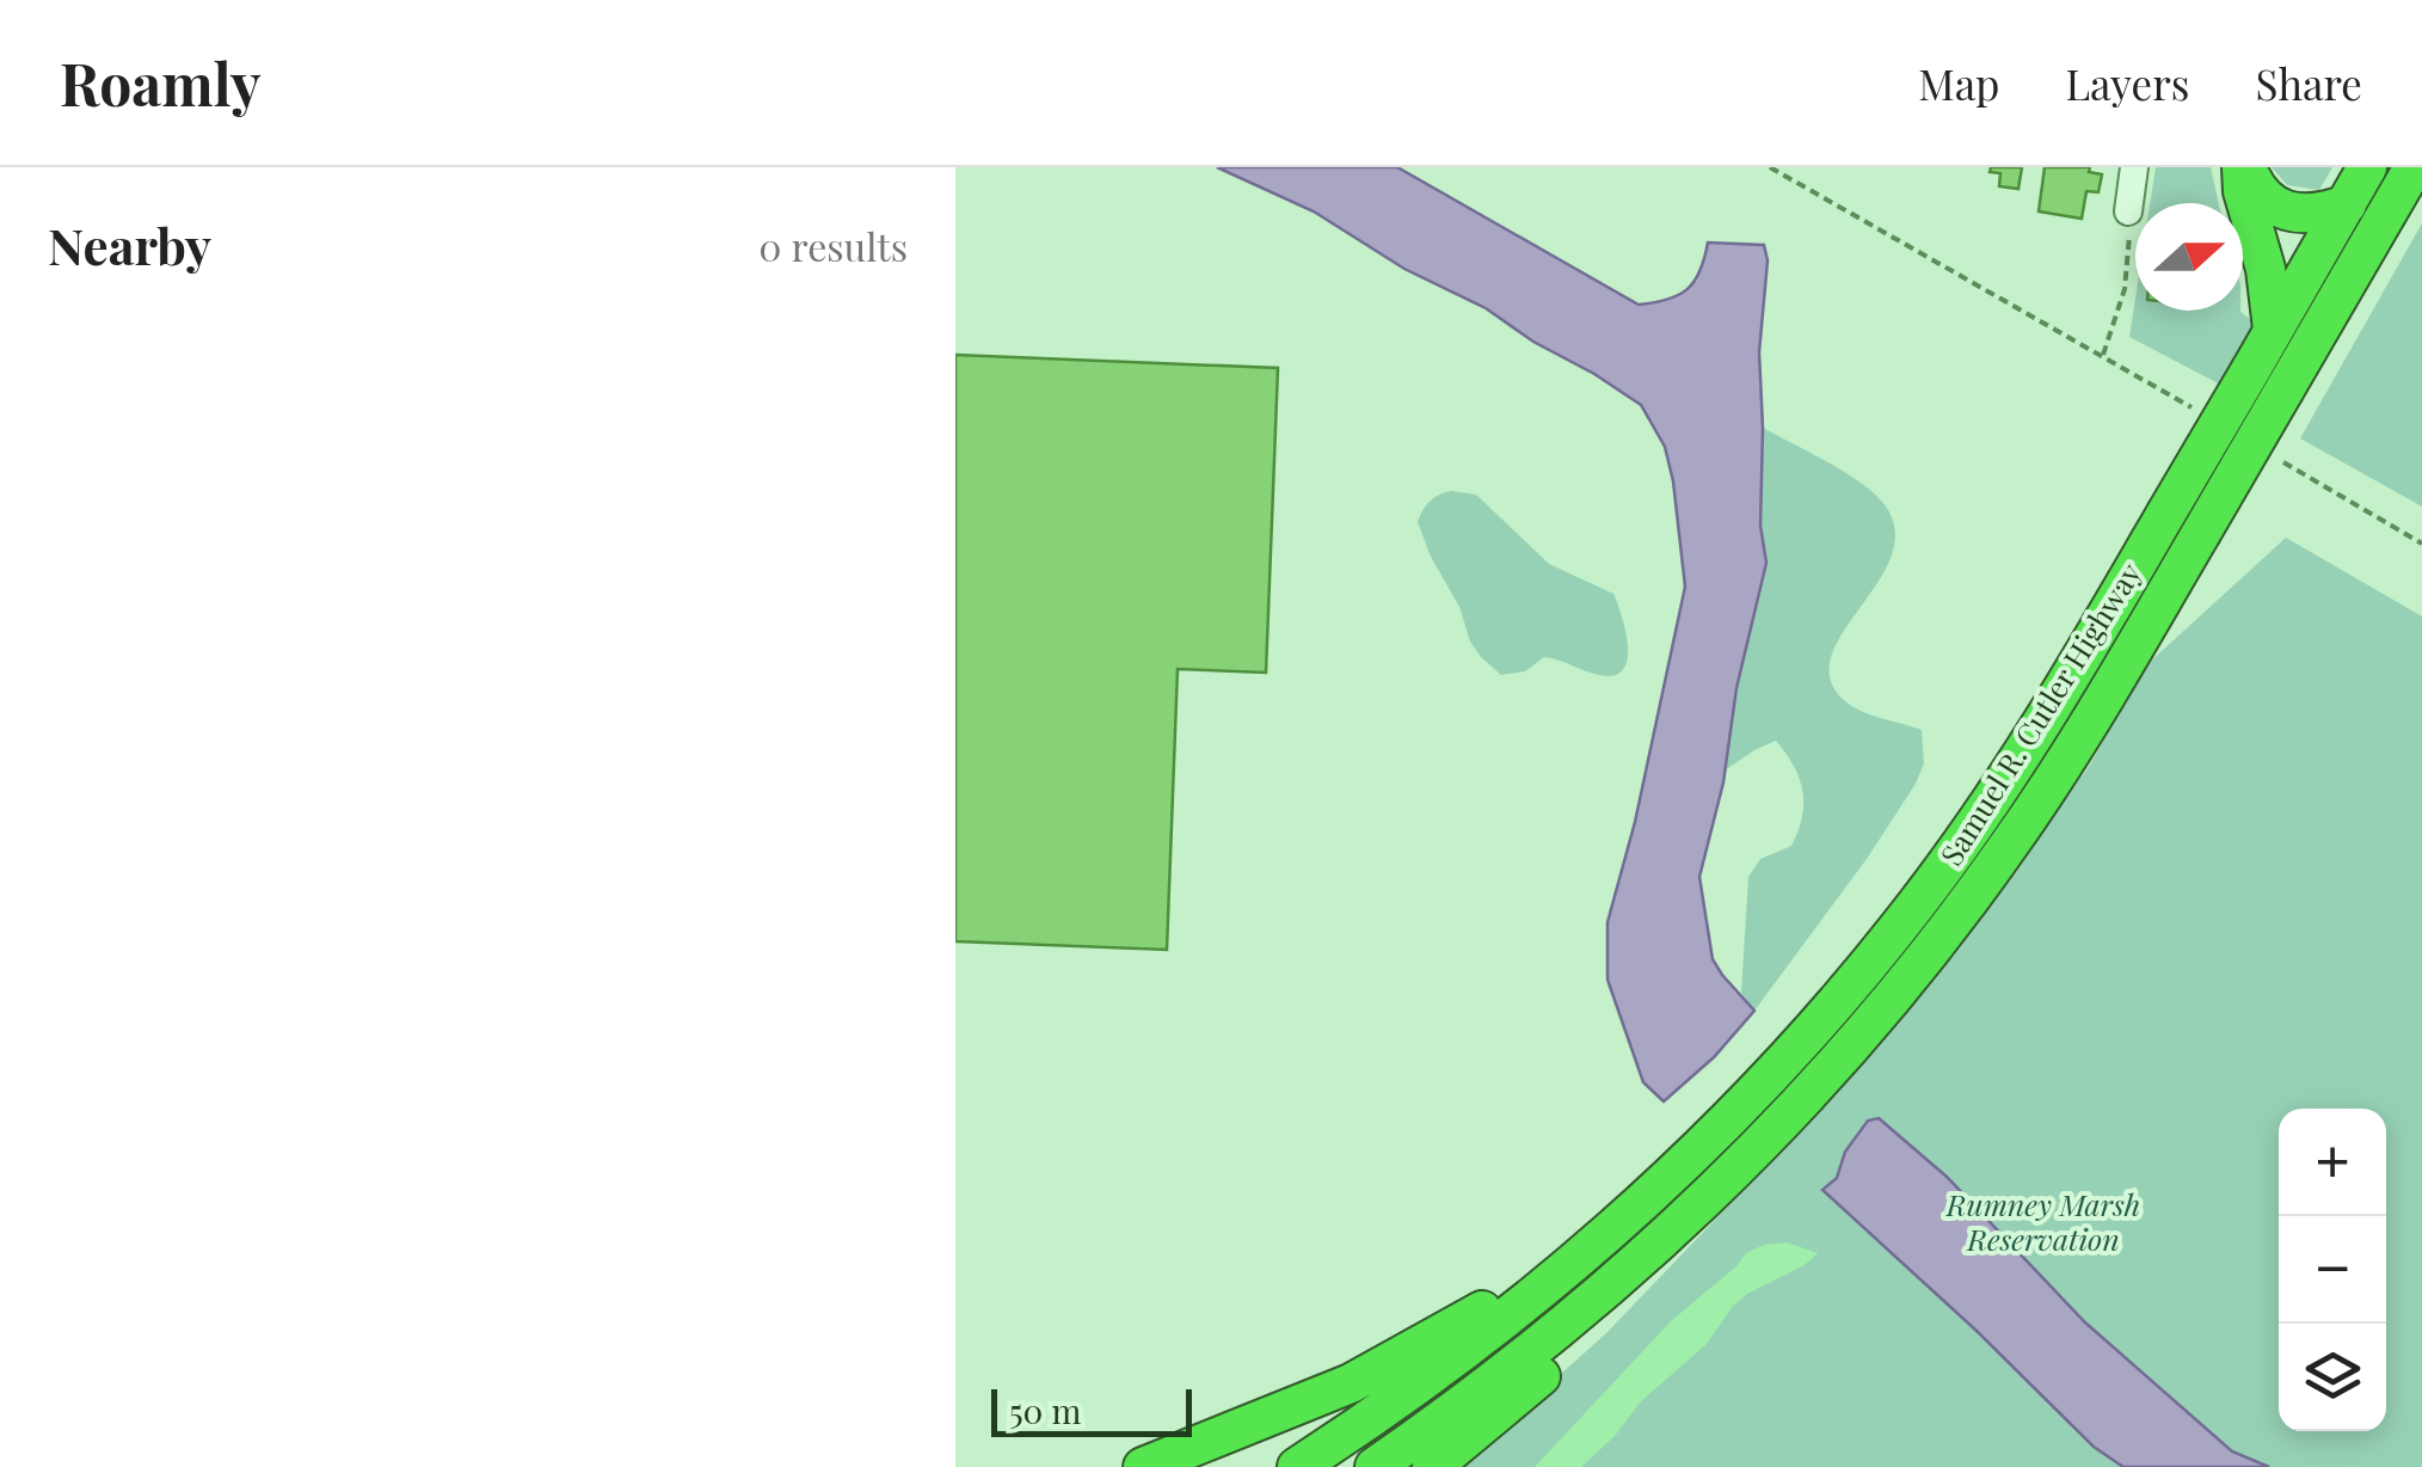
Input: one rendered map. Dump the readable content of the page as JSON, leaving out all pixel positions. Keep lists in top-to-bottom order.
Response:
{
  "streets": {
    "highway": ["Samuel R. Cutler Highway"]
  },
  "parks": ["Rumney Marsh Reservation"],
  "scale_bar": "50 m",
  "north": "right",
  "page": {
    "header": "Roamly",
    "nav": ["Map", "Layers", "Share"],
    "heading": ["Nearby", "0 results"],
    "map_buttons": ["+", "−"],
    "scale": "50 m"
  }
}
